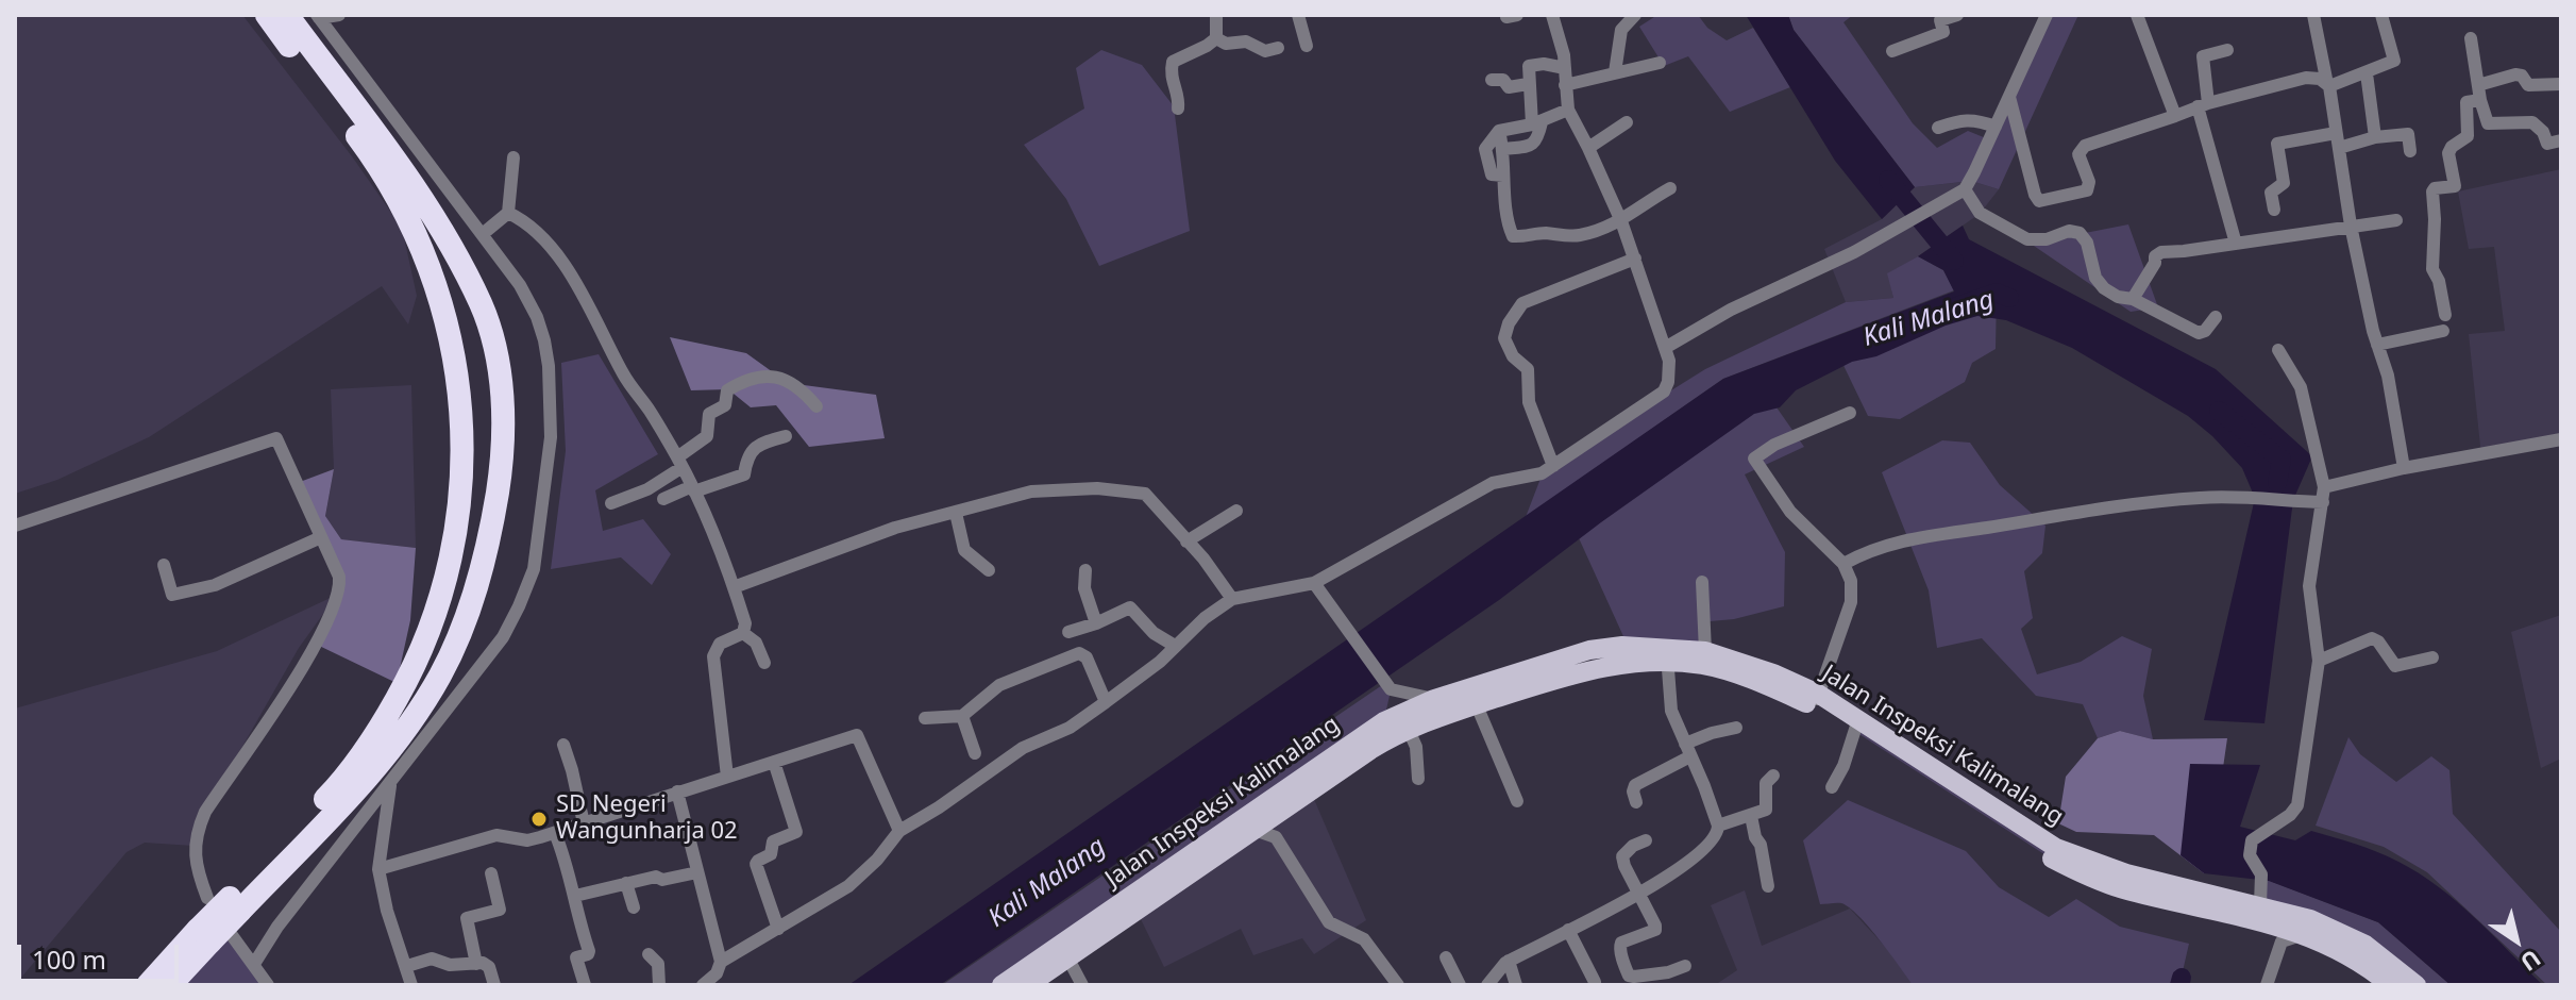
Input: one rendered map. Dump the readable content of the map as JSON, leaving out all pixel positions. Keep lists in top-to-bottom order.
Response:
{
  "streets": {
    "main road": ["Jalan Inspeksi Kalimalang"]
  },
  "water": ["Kali Malang"],
  "places": ["SD Negeri Wangunharja 02"],
  "scale_bar": "100 m",
  "north": "bottom right"
}
